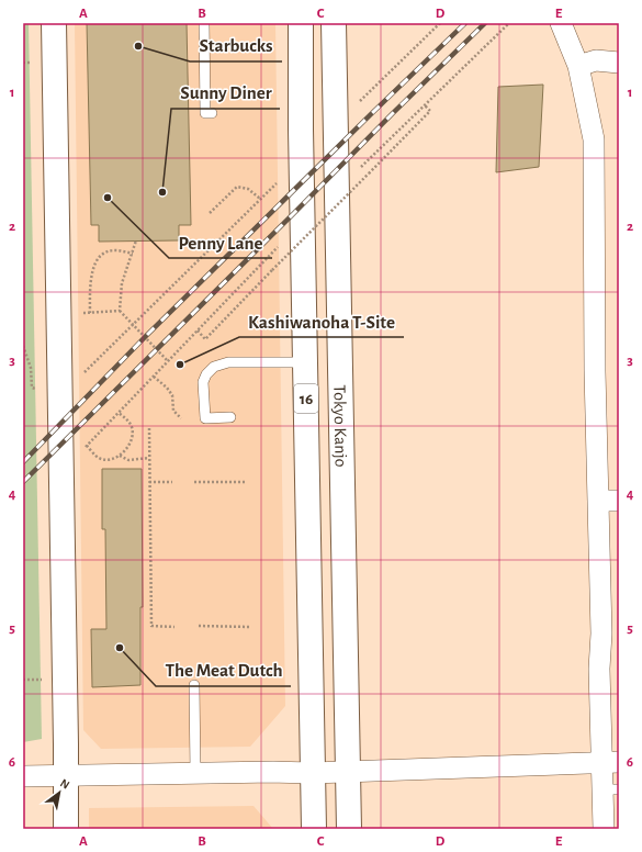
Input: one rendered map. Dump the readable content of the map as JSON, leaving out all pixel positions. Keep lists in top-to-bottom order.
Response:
{
  "streets": {
    "main road": ["16", "Tokyo Kanjo"]
  },
  "places": [
    "Starbucks",
    "Sunny Diner",
    "Penny Lane",
    "Kashiwanoha T-Site",
    "The Meat Dutch"
  ],
  "north": "top right",
  "grid": {
    "columns": [
      "A",
      "B",
      "C",
      "D",
      "E"
    ],
    "rows": [
      "1",
      "2",
      "3",
      "4",
      "5",
      "6"
    ]
  }
}
